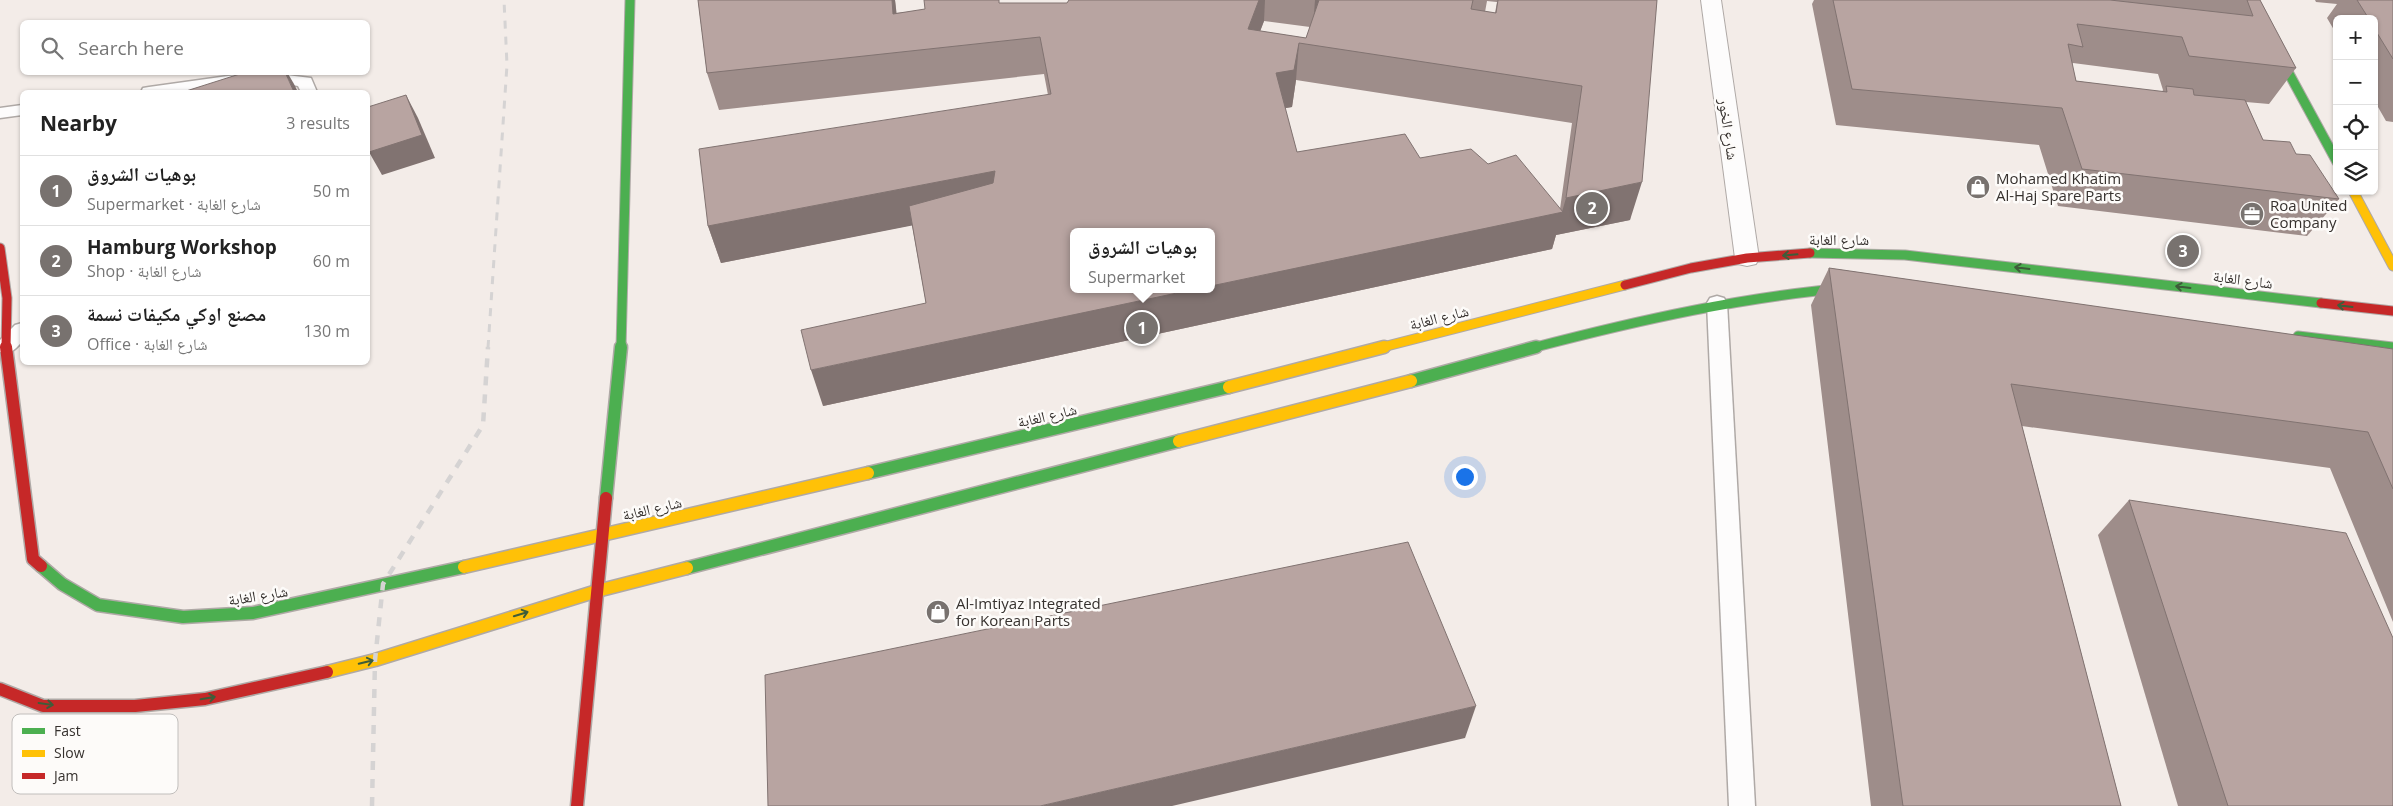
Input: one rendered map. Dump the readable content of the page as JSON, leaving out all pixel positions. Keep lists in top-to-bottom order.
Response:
{
  "streets": {
    "main road": ["شارع الغابة"],
    "street": ["شارع الخور"]
  },
  "crossings": [
    ["شارع الخور", "شارع الغابة"]
  ],
  "places": {
    "shop": ["Mohamed Khatim Al-Haj Spare Parts", "Al-Imtiyaz Integrated for Korean Parts"],
    "office": ["Roa United Company"]
  },
  "legend": ["Fast", "Slow", "Jam"],
  "page": {
    "map_buttons": ["+", "−"],
    "search": "Search here",
    "heading": ["Nearby", "3 results"],
    "list": [
      {
        "mark": "1",
        "name": "بوهيات الشروق",
        "note": "Supermarket · شارع الغابة",
        "value": "50 m"
      },
      {
        "mark": "2",
        "name": "Hamburg Workshop",
        "note": "Shop · شارع الغابة",
        "value": "60 m"
      },
      {
        "mark": "3",
        "name": "مصنع اوكي مكيفات نسمة",
        "note": "Office · شارع الغابة",
        "value": "130 m"
      }
    ],
    "pins": ["2", "3", "1"],
    "popup": ["بوهيات الشروق", "Supermarket"]
  }
}
